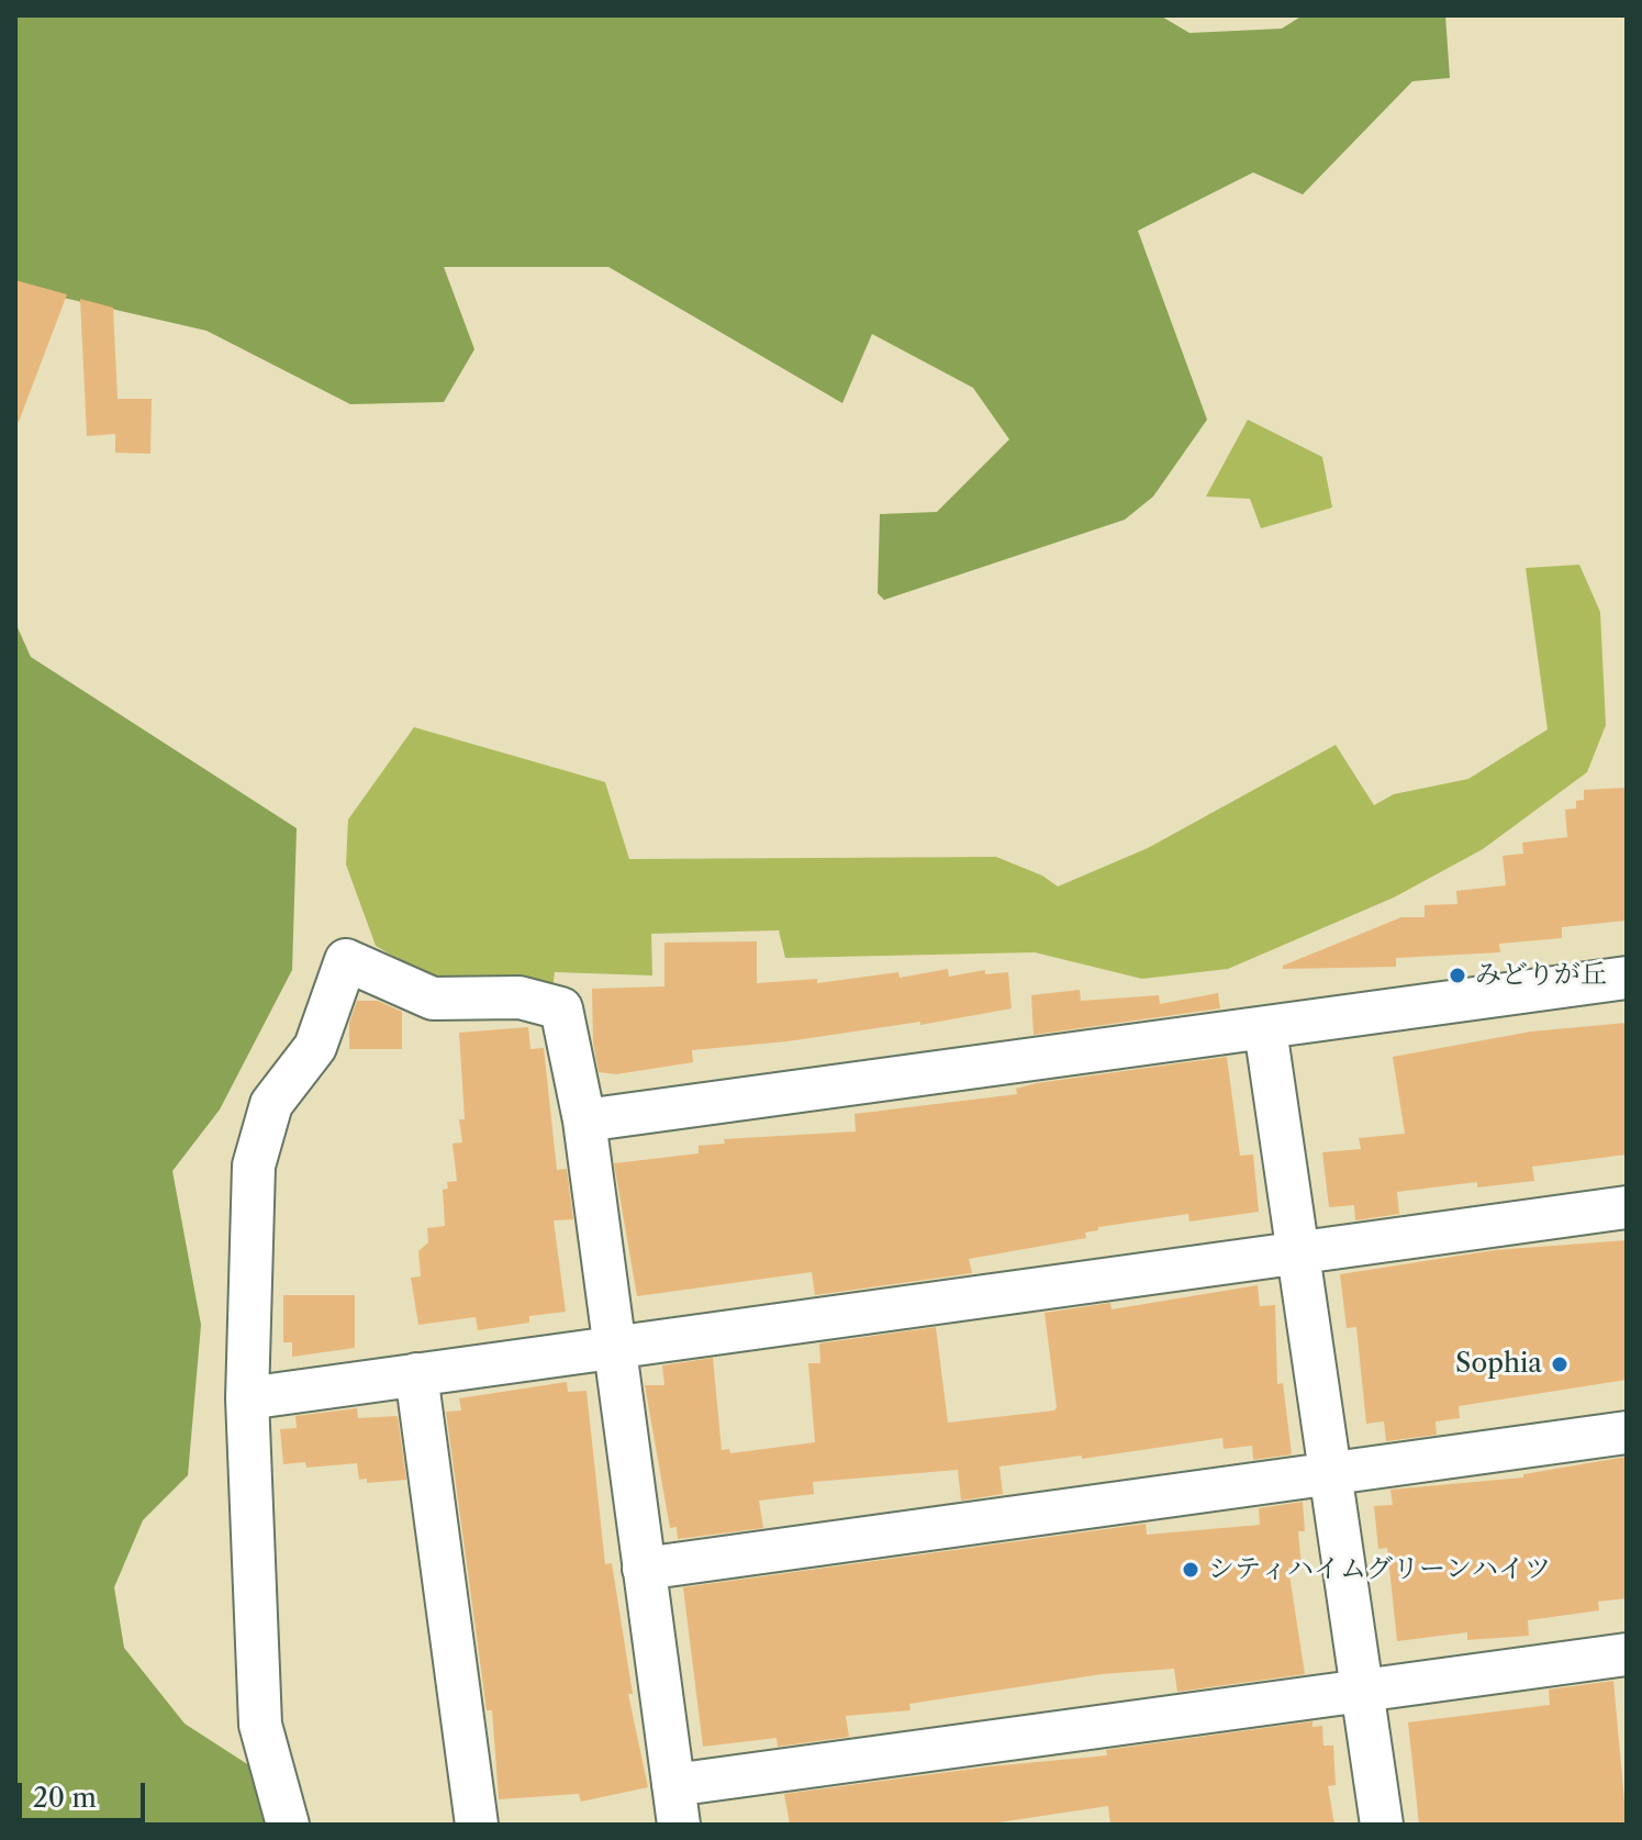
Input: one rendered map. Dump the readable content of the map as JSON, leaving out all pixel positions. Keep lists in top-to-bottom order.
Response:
{
  "places": ["みどりが丘", "Sophia", "シティハイムグリーンハイツ"],
  "scale_bar": "20 m"
}
